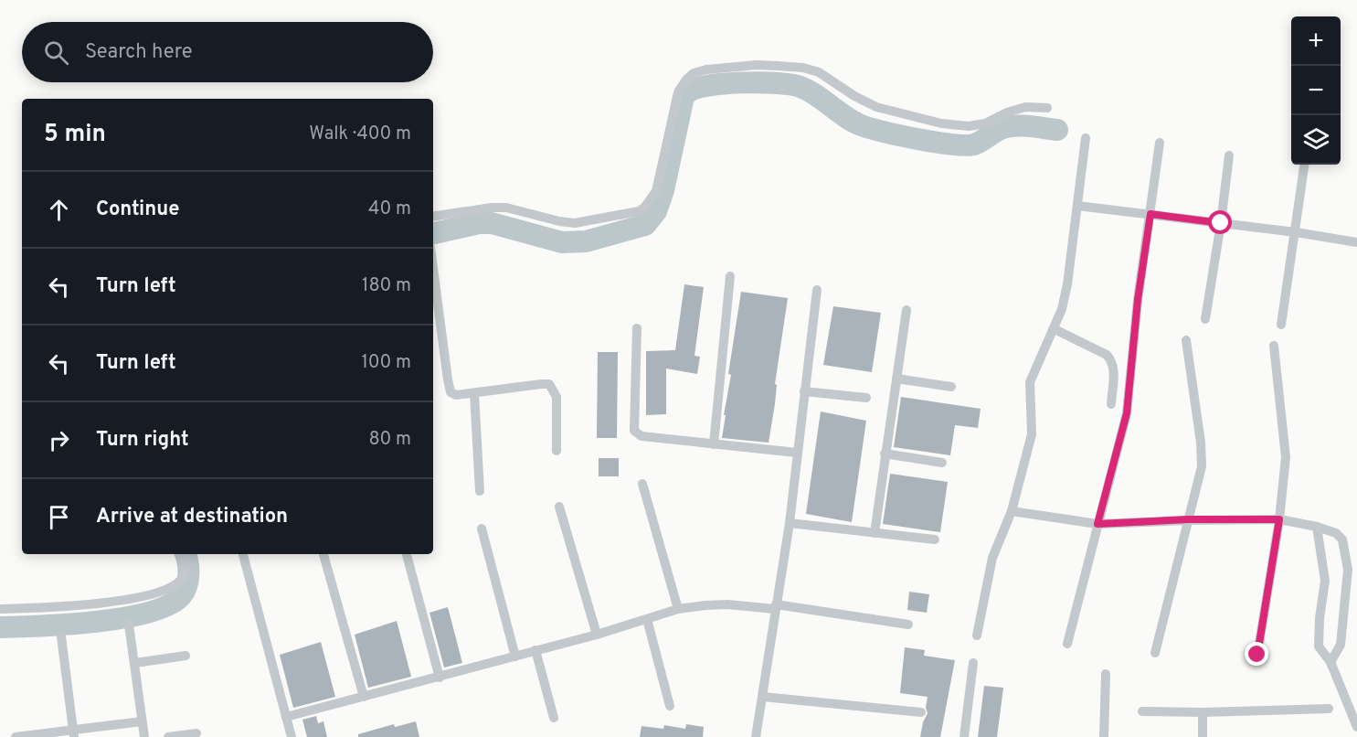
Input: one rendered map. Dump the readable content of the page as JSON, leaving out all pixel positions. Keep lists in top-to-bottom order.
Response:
{
  "page": {
    "map_buttons": ["+", "−"],
    "search": "Search here",
    "heading": ["5 min", "Walk · 400 m"],
    "list": [
      ["Continue", "40 m"],
      ["Turn left", "180 m"],
      ["Turn left", "100 m"],
      ["Turn right", "80 m"],
      "Arrive at destination"
    ]
  }
}
